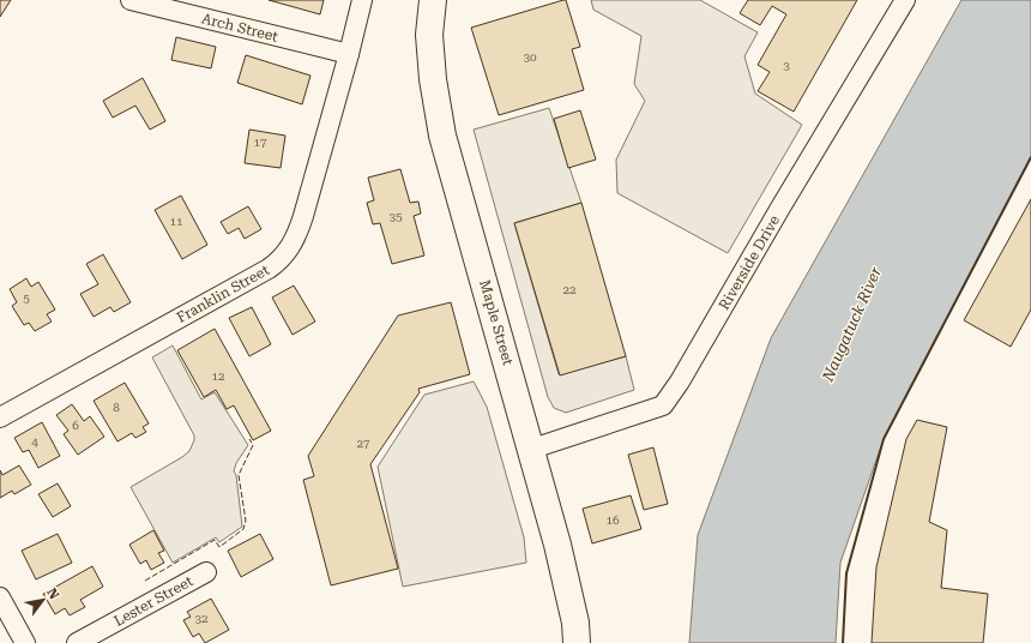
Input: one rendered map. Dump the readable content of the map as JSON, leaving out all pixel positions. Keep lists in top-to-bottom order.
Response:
{
  "streets": {
    "main road": ["Maple Street"],
    "street": [
      "Arch Street",
      "Riverside Drive",
      "Franklin Street",
      "Lester Street"
    ]
  },
  "crossings": [
    ["Arch Street", "Franklin Street"],
    ["Riverside Drive", "Maple Street"]
  ],
  "water": ["Naugatuck River"],
  "house_numbers": [
    "30",
    "3",
    "17",
    "35",
    "11",
    "22",
    "5",
    "12",
    "8",
    "6",
    "4",
    "27",
    "16",
    "32"
  ],
  "north": "top right"
}
